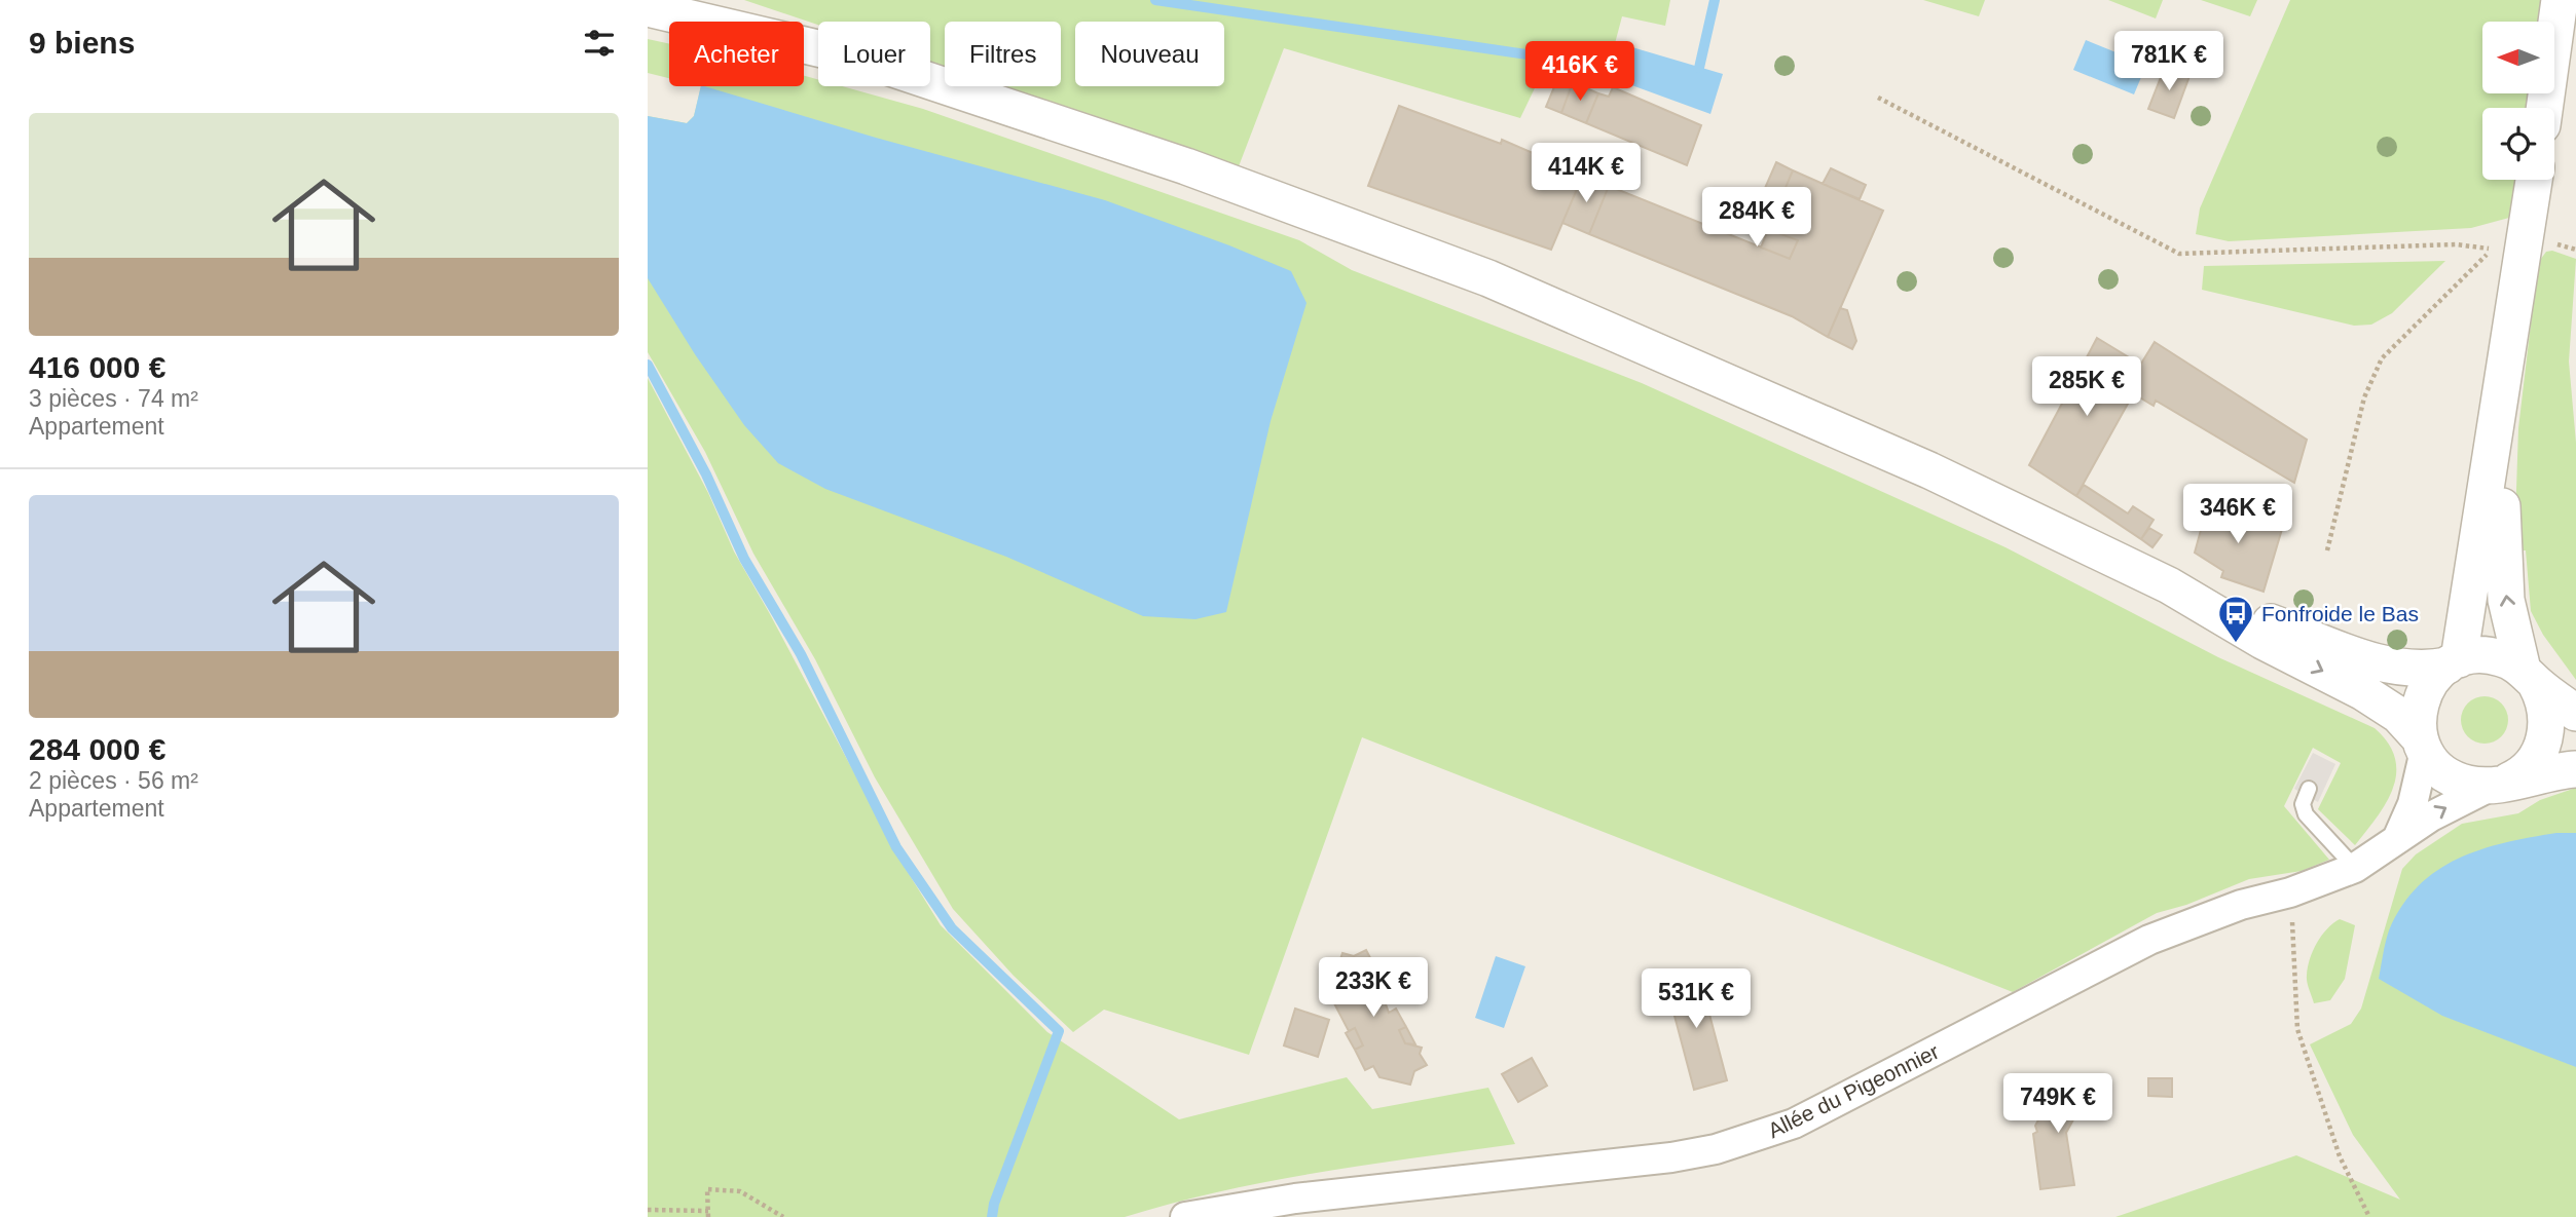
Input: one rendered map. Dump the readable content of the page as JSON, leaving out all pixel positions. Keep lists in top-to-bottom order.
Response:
{
  "streets": {
    "street": ["Allée du Pigeonnier"]
  },
  "places": {
    "bus stop": ["Fonfroide le Bas"]
  },
  "north": "left",
  "page": {
    "heading": "9 biens",
    "chip": [
      "Acheter",
      "Louer",
      "Filtres",
      "Nouveau"
    ],
    "price": [
      "781K €",
      "416K €",
      "414K €",
      "284K €",
      "285K €",
      "346K €",
      "233K €",
      "531K €",
      "749K €"
    ],
    "list": [
      {
        "name": "416 000 €",
        "note": "3 pièces · 74 m² · Appartement"
      },
      {
        "name": "284 000 €",
        "note": "2 pièces · 56 m² · Appartement"
      }
    ]
  }
}
